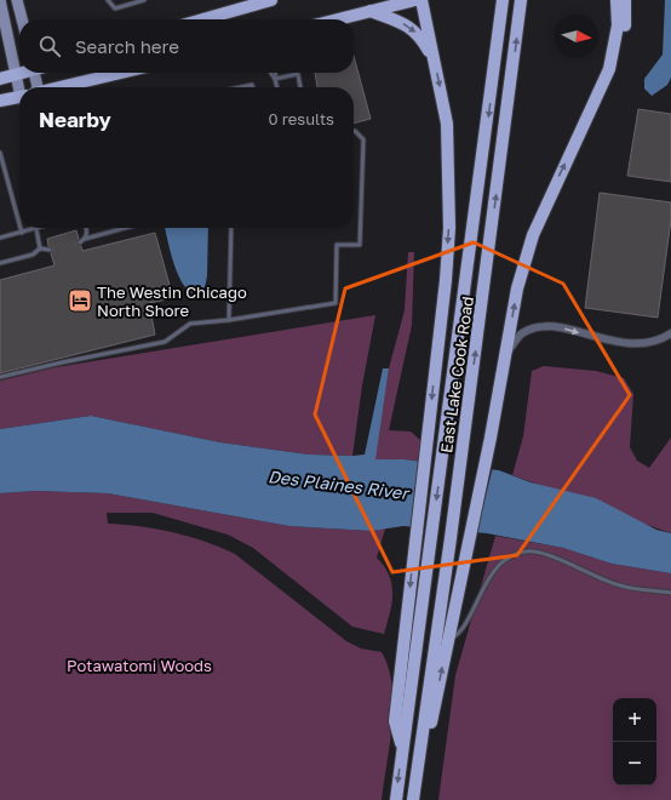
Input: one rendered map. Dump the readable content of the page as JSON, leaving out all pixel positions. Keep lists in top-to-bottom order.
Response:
{
  "streets": {
    "main road": ["East Lake Cook Road"]
  },
  "water": ["Des Plaines River"],
  "parks": ["Potawatomi Woods"],
  "places": {
    "hotel": ["The Westin Chicago North Shore"]
  },
  "north": "right",
  "page": {
    "search": "Search here",
    "heading": ["Nearby", "0 results"],
    "map_buttons": ["+", "−"]
  }
}
